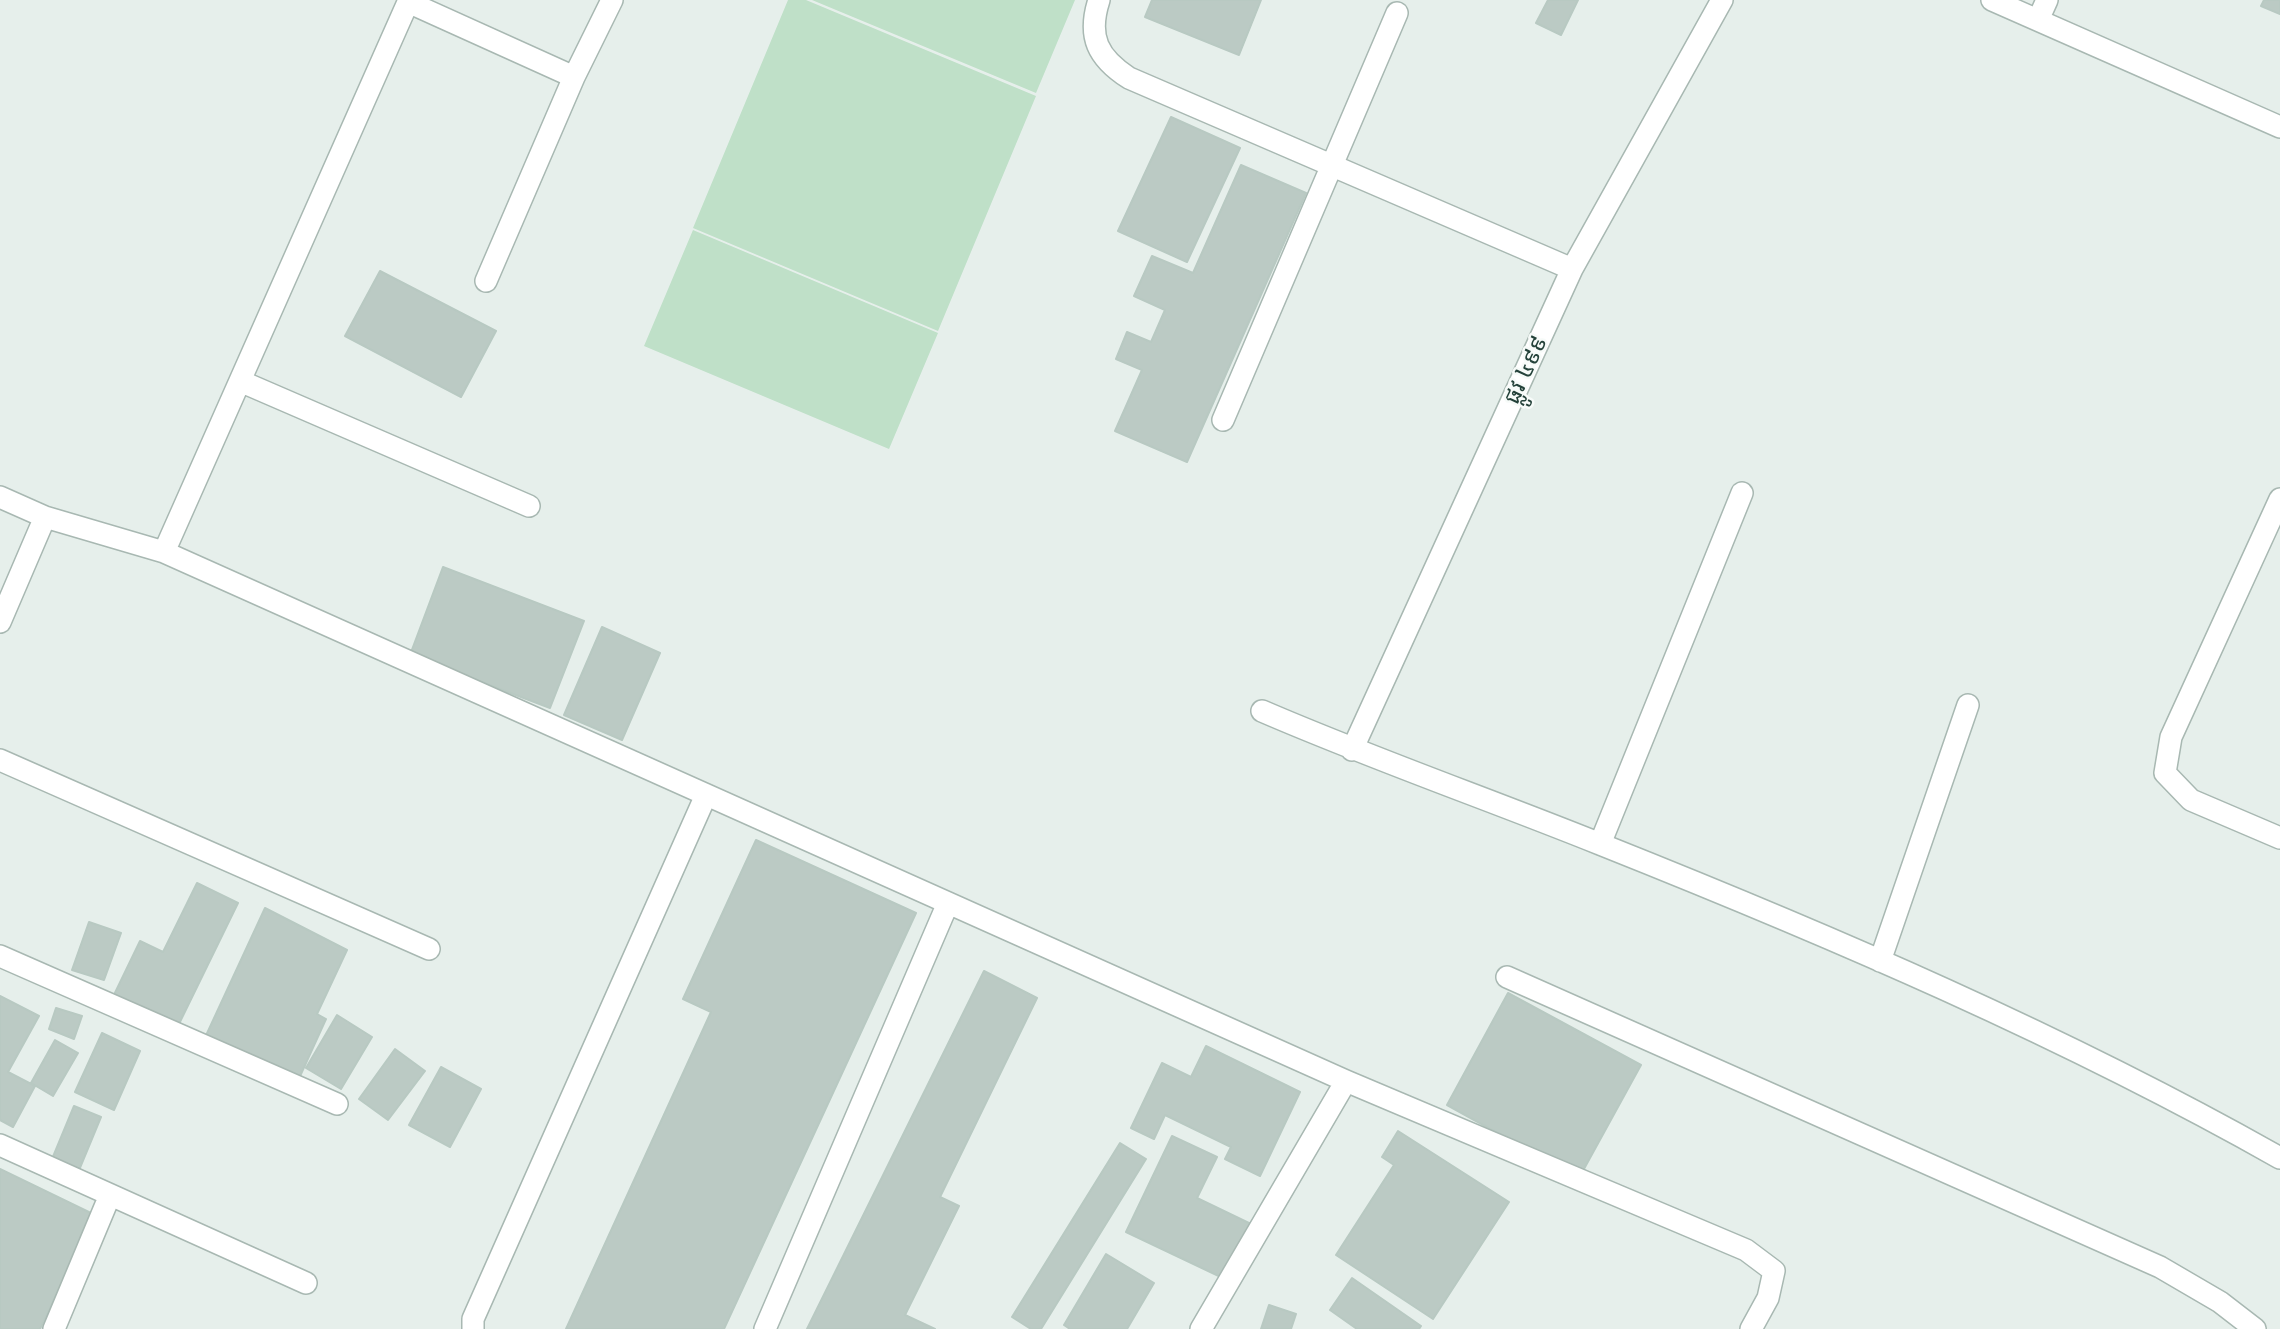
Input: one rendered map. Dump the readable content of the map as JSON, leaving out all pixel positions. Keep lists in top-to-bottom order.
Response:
{
  "streets": {
    "street": ["ផ្លូវ ៤៩៩"]
  }
}
